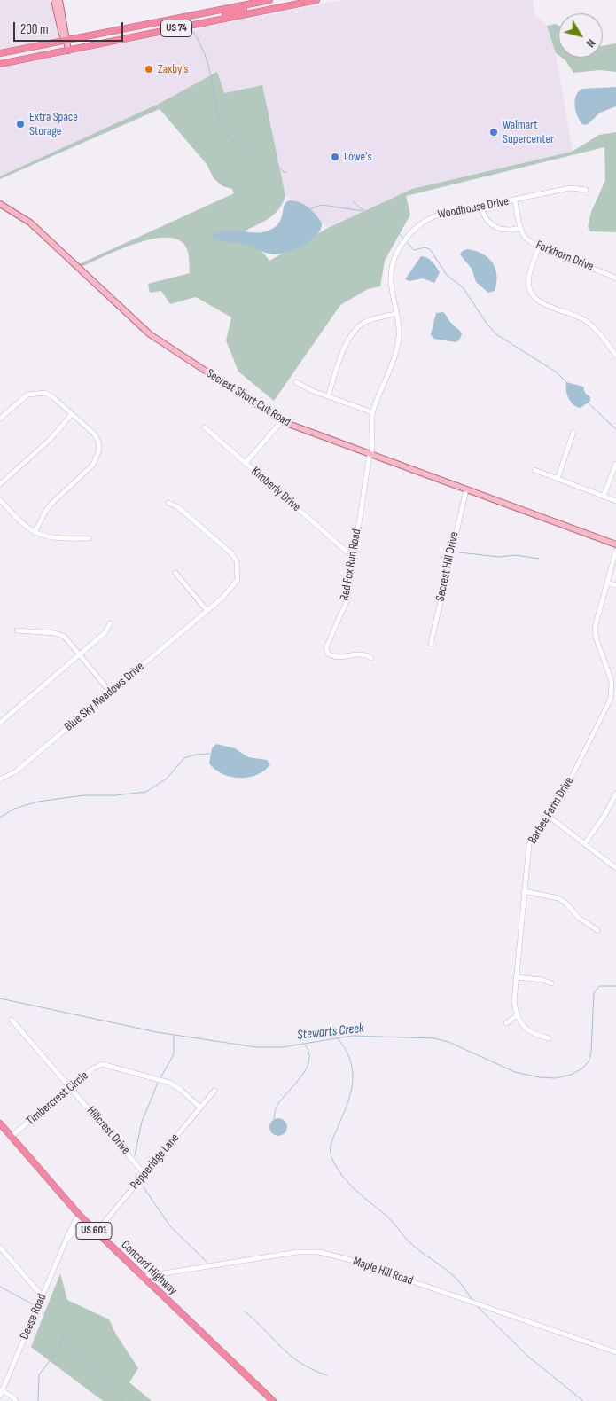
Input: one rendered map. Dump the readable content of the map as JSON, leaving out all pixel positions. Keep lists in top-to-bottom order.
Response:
{
  "streets": {
    "highway": ["US 74", "US 601", "Concord Highway"],
    "main road": ["Secrest Short Cut Road"],
    "street": [
      "Woodhouse Drive",
      "Forkhorn Drive",
      "Kimberly Drive",
      "Red Fox Run Road",
      "Secrest Hill Drive",
      "Blue Sky Meadows Drive",
      "Barbee Farm Drive",
      "Timbercrest Circle",
      "Hillcrest Drive",
      "Pepperidge Lane",
      "Maple Hill Road",
      "Deese Road"
    ]
  },
  "crossings": [
    ["Woodhouse Drive", "Secrest Short Cut Road"],
    ["Woodhouse Drive", "Red Fox Run Road"],
    ["Secrest Short Cut Road", "Red Fox Run Road"],
    ["Secrest Short Cut Road", "Secrest Hill Drive"],
    ["Timbercrest Circle", "Hillcrest Drive"],
    ["Timbercrest Circle", "Pepperidge Lane"],
    ["Timbercrest Circle", "Concord Highway"],
    ["Hillcrest Drive", "Pepperidge Lane"],
    ["Pepperidge Lane", "Concord Highway"],
    ["Concord Highway", "Maple Hill Road"],
    ["Concord Highway", "Deese Road"]
  ],
  "water": ["Stewarts Creek"],
  "places": [
    "Zaxby's",
    "Extra Space Storage",
    "Walmart Supercenter",
    "Lowe's"
  ],
  "scale_bar": "200 m",
  "north": "bottom right"
}
